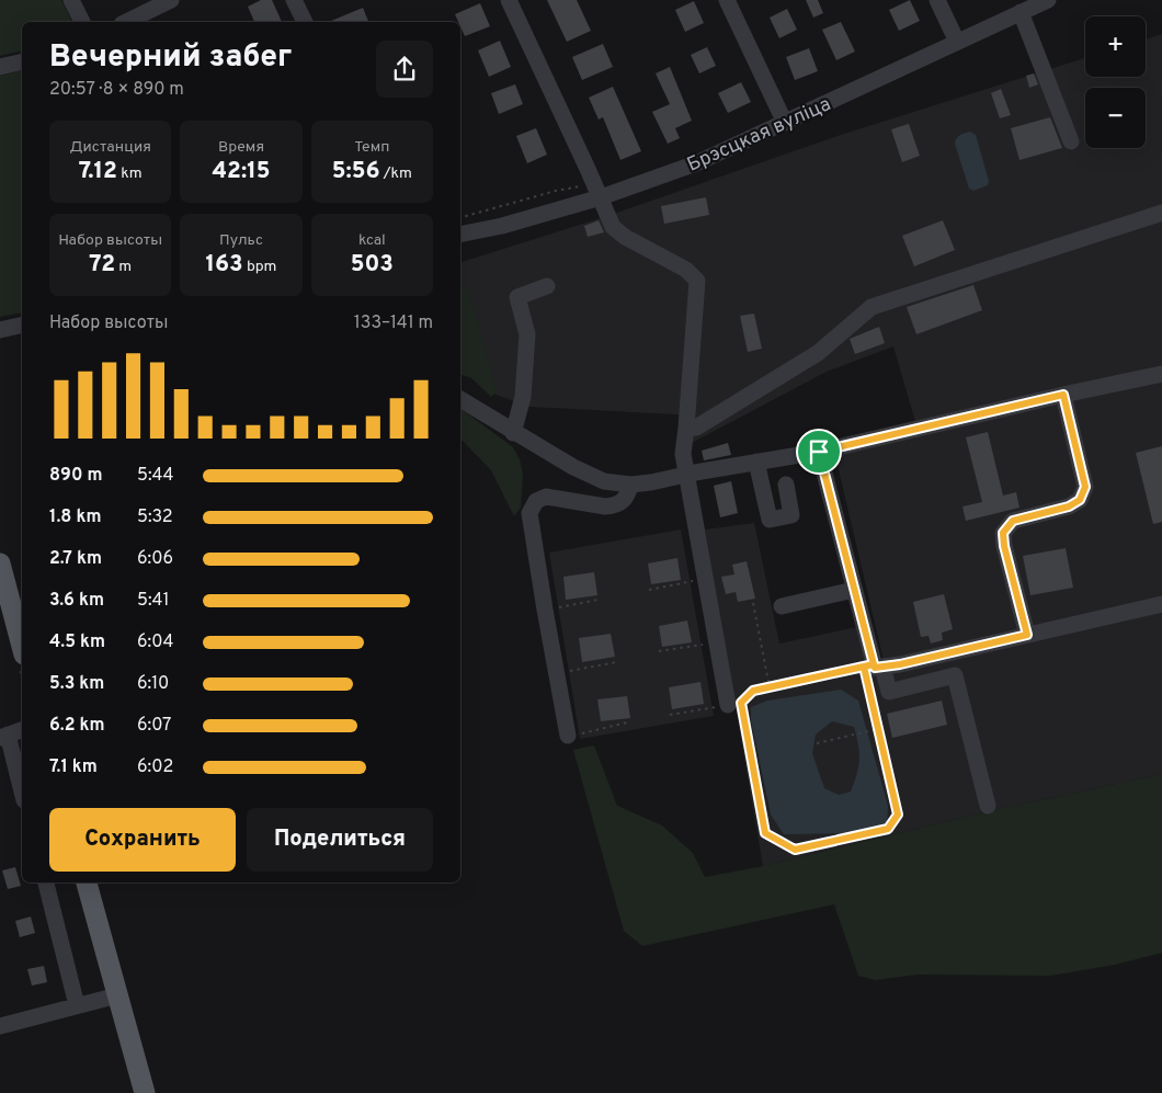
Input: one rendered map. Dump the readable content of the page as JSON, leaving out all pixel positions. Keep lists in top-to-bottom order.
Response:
{
  "streets": {
    "street": ["Брэсцкая вуліца"]
  },
  "page": {
    "map_buttons": ["+", "−"],
    "heading": ["Вечерний забег", "20:57 · 8 × 890 m"],
    "stats": [
      ["Дистанция", "7.12 km"],
      ["Время", "42:15"],
      ["Темп", "5:56 /km"],
      ["Набор высоты", "72 m"],
      ["Пульс", "163 bpm"],
      ["kcal", "503"]
    ],
    "chart": ["Набор высоты", "133–141 m"],
    "list": [
      {
        "name": "890 m",
        "note": "5:44"
      },
      {
        "name": "1.8 km",
        "note": "5:32"
      },
      {
        "name": "2.7 km",
        "note": "6:06"
      },
      {
        "name": "3.6 km",
        "note": "5:41"
      },
      {
        "name": "4.5 km",
        "note": "6:04"
      },
      {
        "name": "5.3 km",
        "note": "6:10"
      },
      {
        "name": "6.2 km",
        "note": "6:07"
      },
      {
        "name": "7.1 km",
        "note": "6:02"
      }
    ],
    "buttons": ["Сохранить", "Поделиться"]
  }
}
